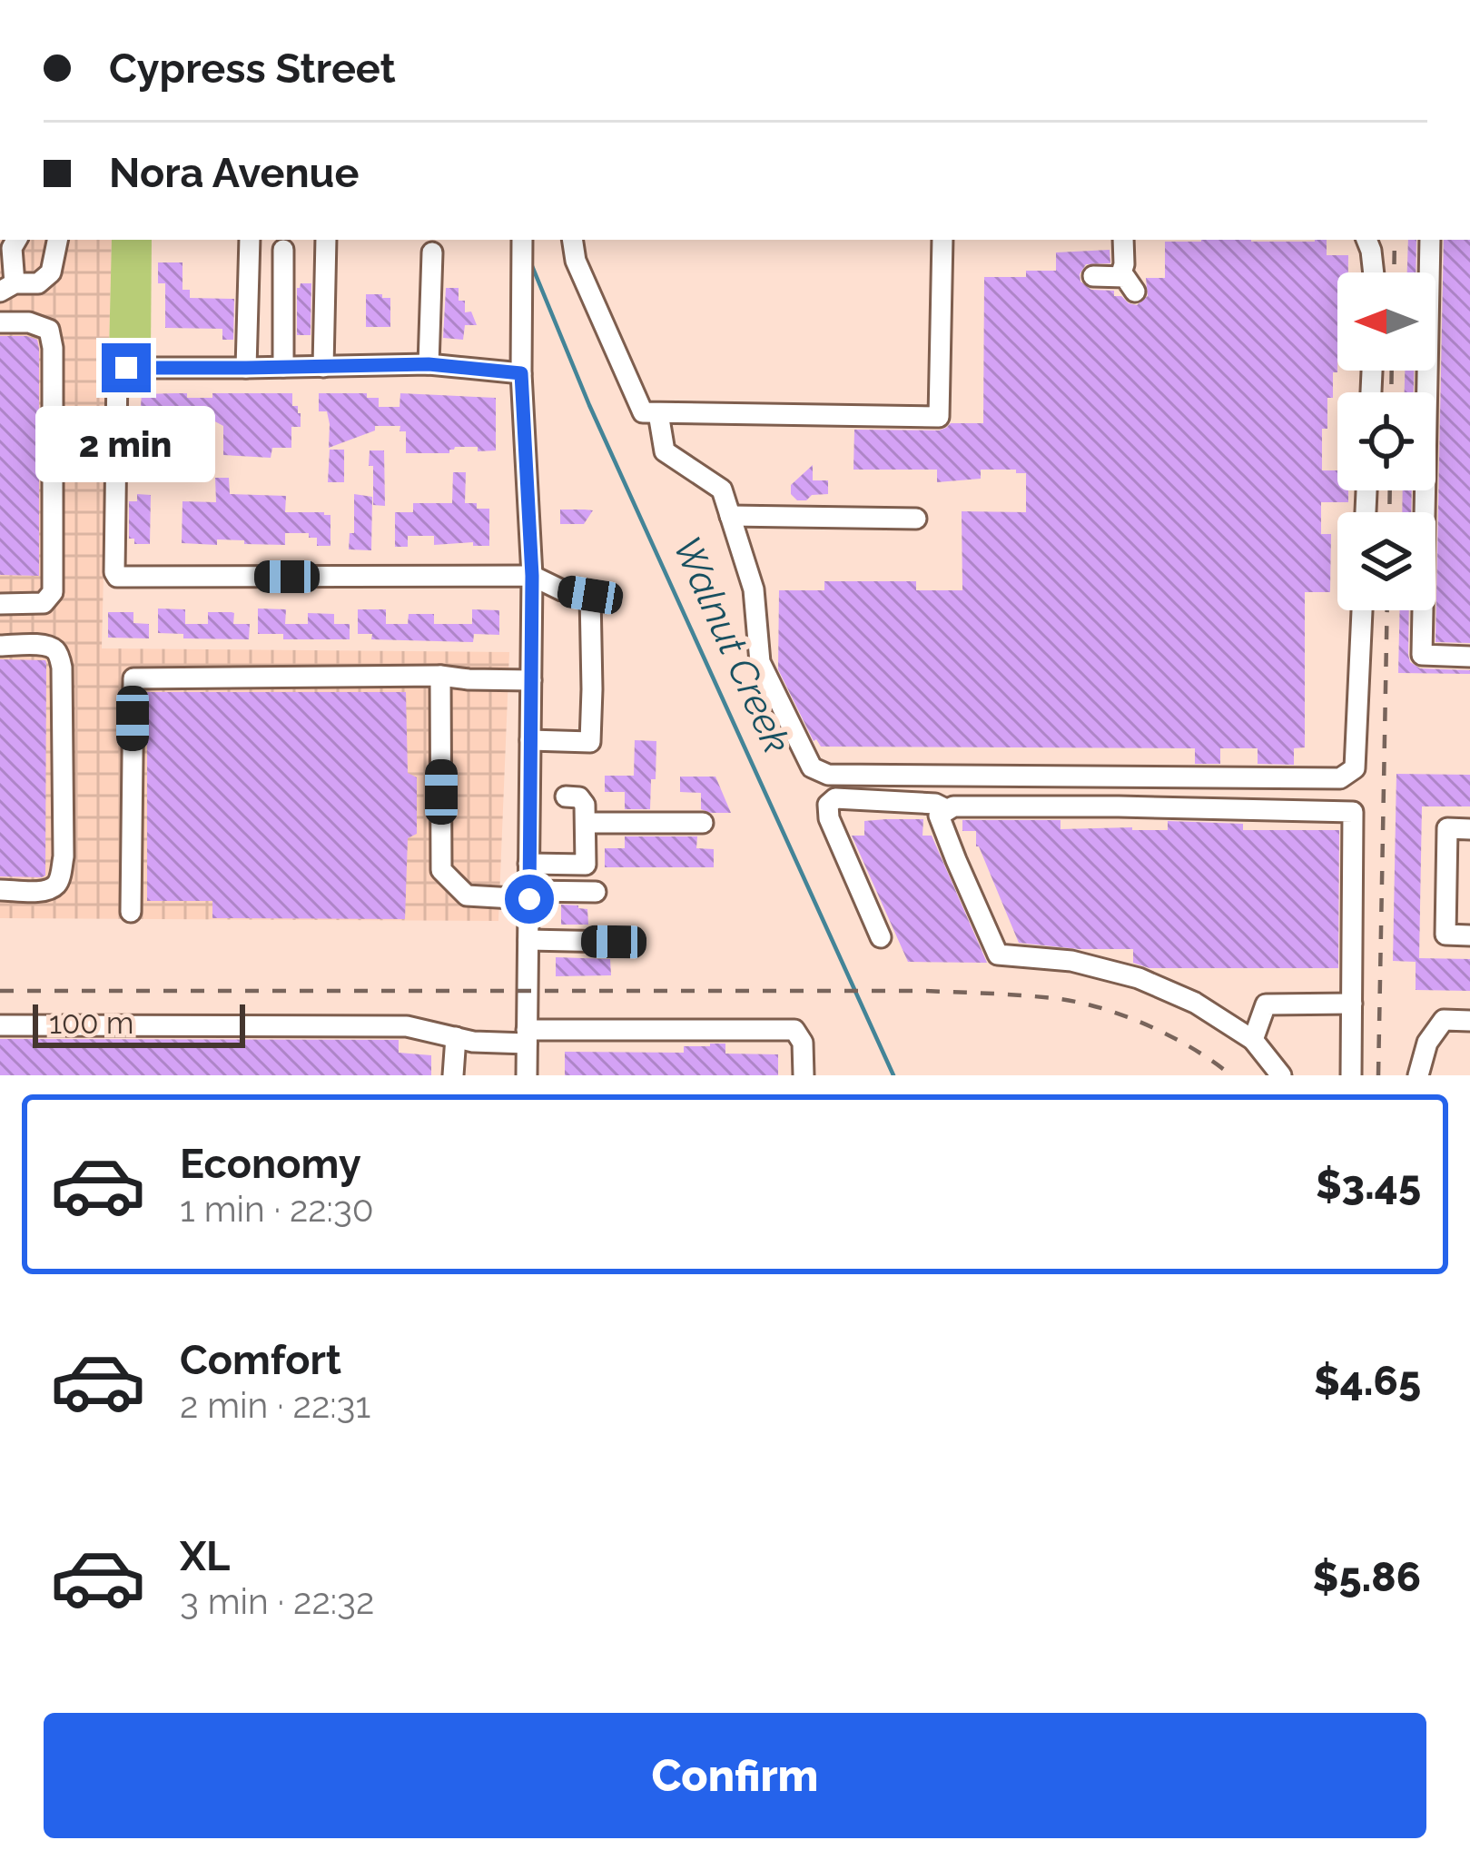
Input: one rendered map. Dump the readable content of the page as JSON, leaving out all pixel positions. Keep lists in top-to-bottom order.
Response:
{
  "water": ["Walnut Creek"],
  "scale_bar": "100 m",
  "north": "left",
  "page": {
    "banner": ["Cypress Street", "Nora Avenue"],
    "bubble": "2 min",
    "scale": "100 m",
    "list": [
      {
        "name": "Economy",
        "note": "1 min · 22:30",
        "value": "$3.45"
      },
      {
        "name": "Comfort",
        "note": "2 min · 22:31",
        "value": "$4.65"
      },
      {
        "name": "XL",
        "note": "3 min · 22:32",
        "value": "$5.86"
      }
    ],
    "buttons": "Confirm"
  }
}
